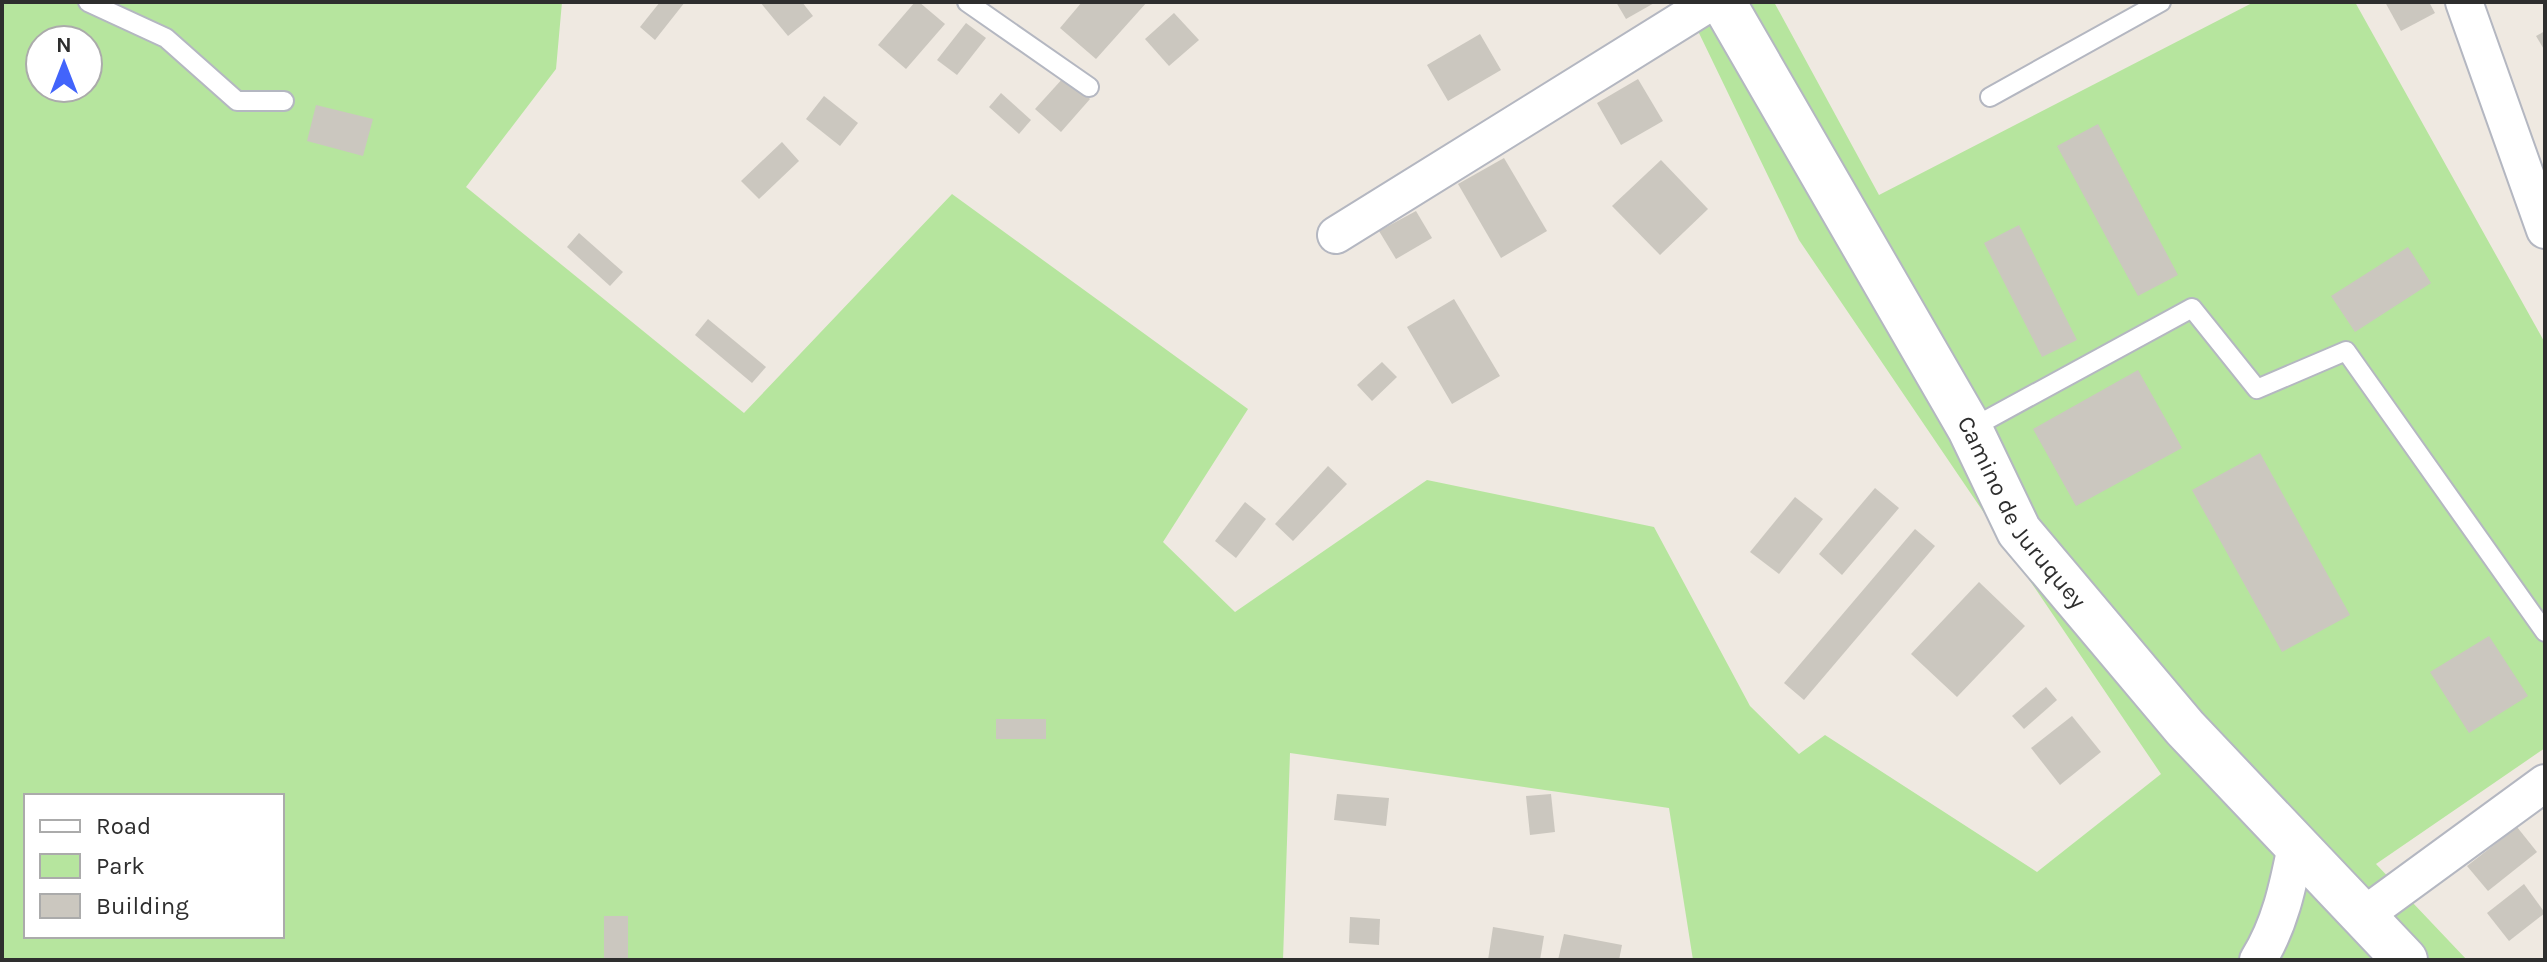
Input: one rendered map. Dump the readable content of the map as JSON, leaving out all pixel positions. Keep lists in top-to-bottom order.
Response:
{
  "streets": {
    "street": ["Camino de Juruquey"]
  },
  "legend": ["Road", "Park", "Building"],
  "north": "top"
}
